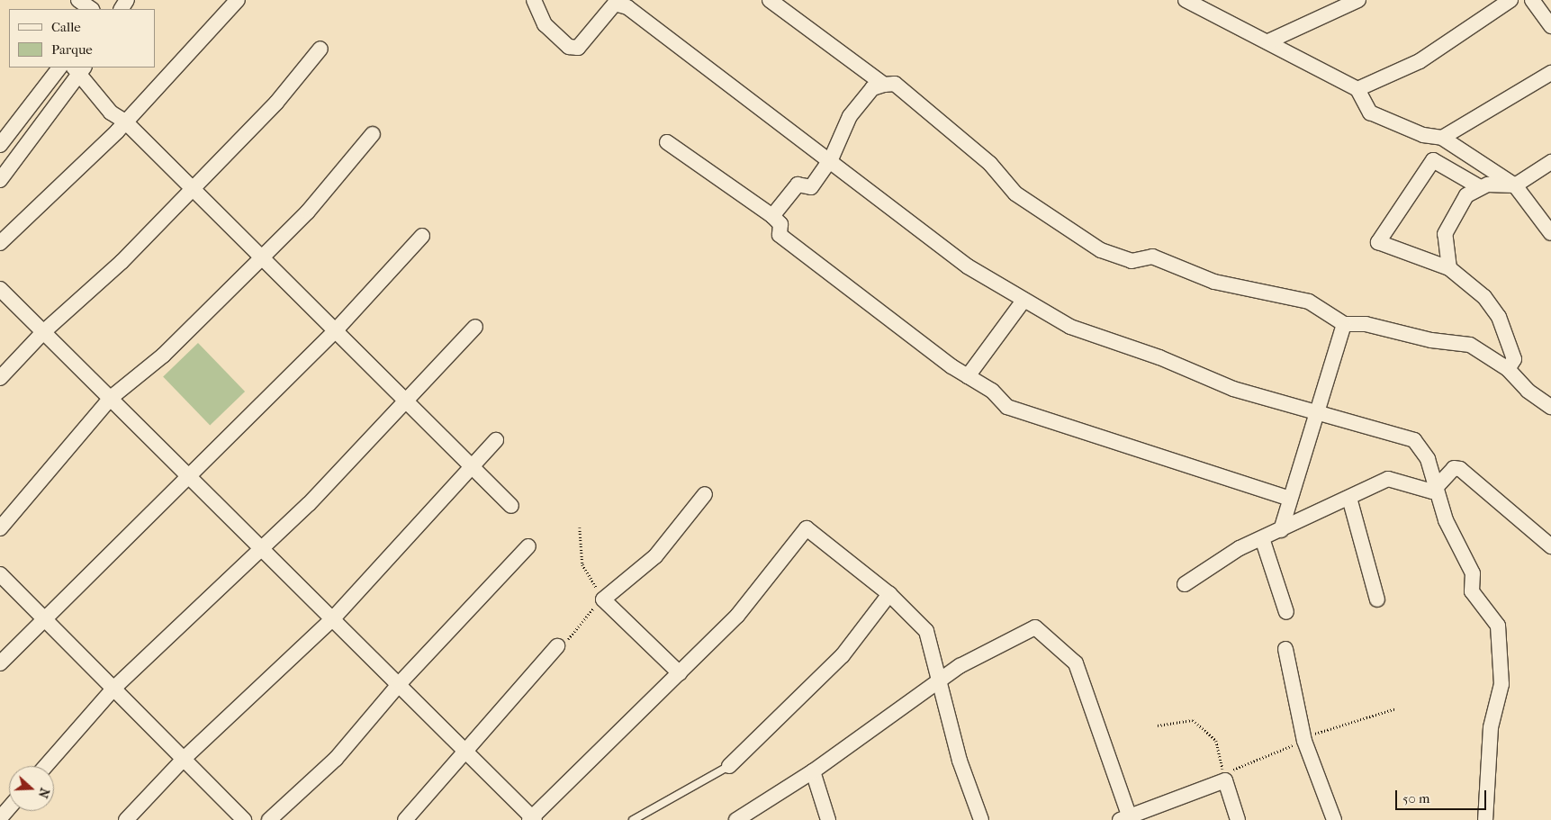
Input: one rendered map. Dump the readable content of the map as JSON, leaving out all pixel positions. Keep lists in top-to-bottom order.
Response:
{
  "legend": ["Calle", "Parque"],
  "scale_bar": "50 m",
  "north": "right"
}
